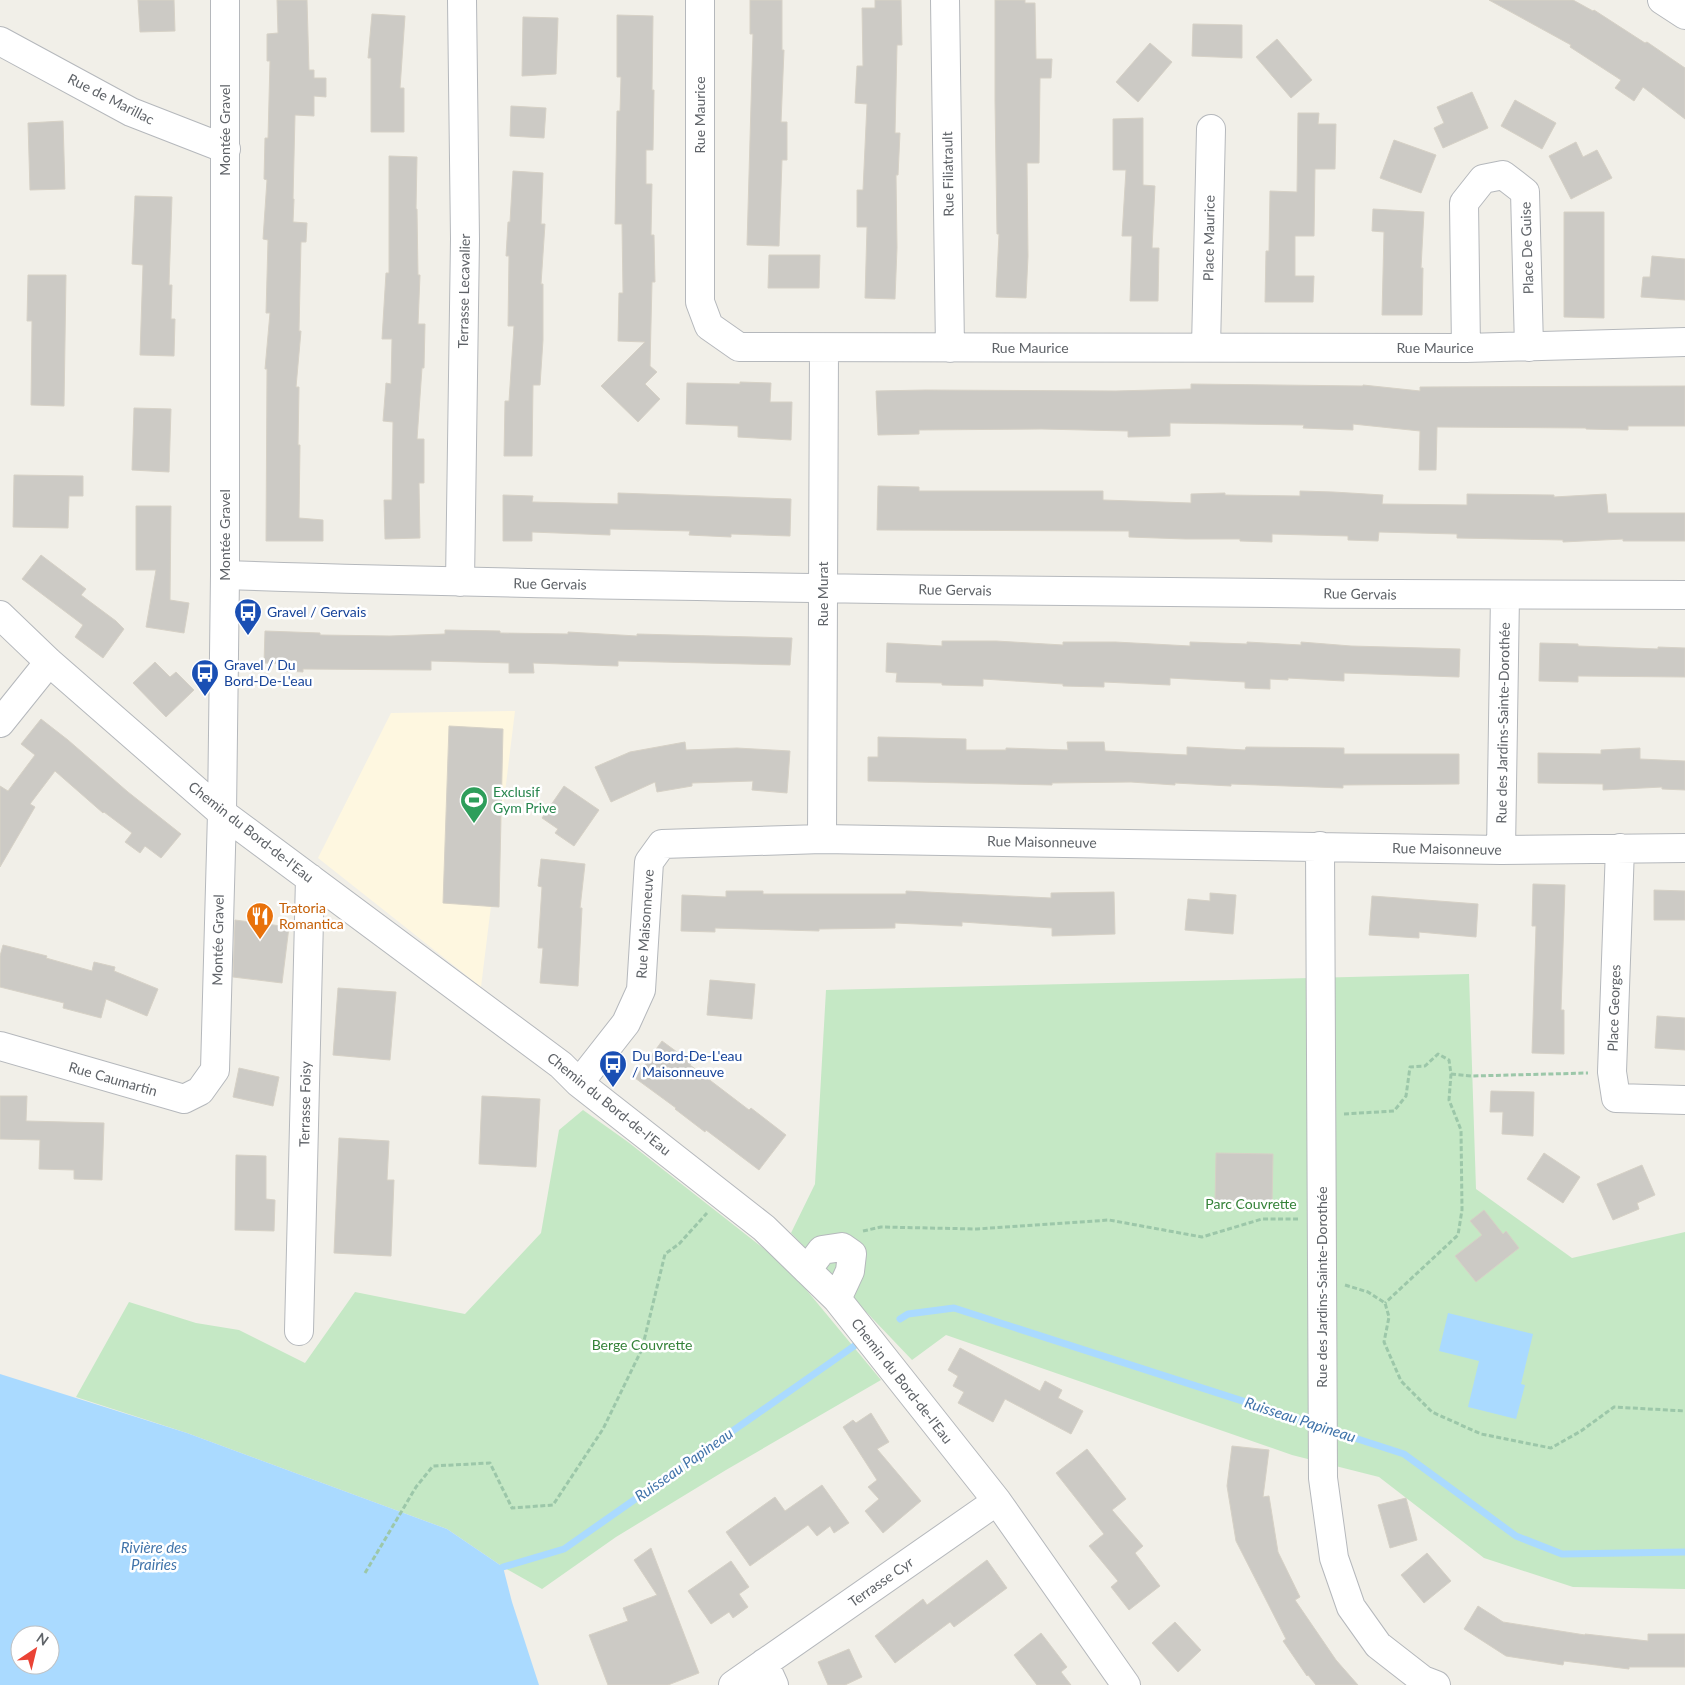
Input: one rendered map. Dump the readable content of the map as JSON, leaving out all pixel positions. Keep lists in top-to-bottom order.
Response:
{
  "streets": {
    "street": [
      "Rue de Marillac",
      "Rue Maurice",
      "Montée Gravel",
      "Rue Filiatrault",
      "Place Maurice",
      "Place De Guise",
      "Terrasse Lecavalier",
      "Rue Gervais",
      "Rue Murat",
      "Rue des Jardins-Sainte-Dorothée",
      "Chemin du Bord-de-l'Eau",
      "Rue Maisonneuve",
      "Place Georges",
      "Rue Caumartin",
      "Terrasse Foisy",
      "Terrasse Cyr"
    ]
  },
  "crossings": [
    ["Rue de Marillac", "Montée Gravel"],
    ["Rue Maurice", "Rue Filiatrault"],
    ["Rue Maurice", "Place Maurice"],
    ["Rue Maurice", "Place De Guise"],
    ["Rue Maurice", "Rue Murat"],
    ["Montée Gravel", "Rue Gervais"],
    ["Montée Gravel", "Chemin du Bord-de-l'Eau"],
    ["Montée Gravel", "Rue Caumartin"],
    ["Terrasse Lecavalier", "Rue Gervais"],
    ["Rue Gervais", "Rue Murat"],
    ["Rue Gervais", "Rue des Jardins-Sainte-Dorothée"],
    ["Rue Murat", "Rue Maisonneuve"],
    ["Rue des Jardins-Sainte-Dorothée", "Rue Maisonneuve"],
    ["Chemin du Bord-de-l'Eau", "Rue Maisonneuve"],
    ["Chemin du Bord-de-l'Eau", "Terrasse Foisy"],
    ["Chemin du Bord-de-l'Eau", "Terrasse Cyr"],
    ["Rue Maisonneuve", "Place Georges"]
  ],
  "water": ["Ruisseau Papineau", "Rivière des Prairies"],
  "parks": ["Parc Couvrette", "Berge Couvrette"],
  "places": {
    "bus stop": ["Gravel / Gervais", "Gravel / Du Bord-De-L'eau", "Du Bord-De-L'eau / Maisonneuve"],
    "sports": ["Exclusif Gym Prive"],
    "restaurant": ["Tratoria Romantica"]
  },
  "north": "top right"
}
